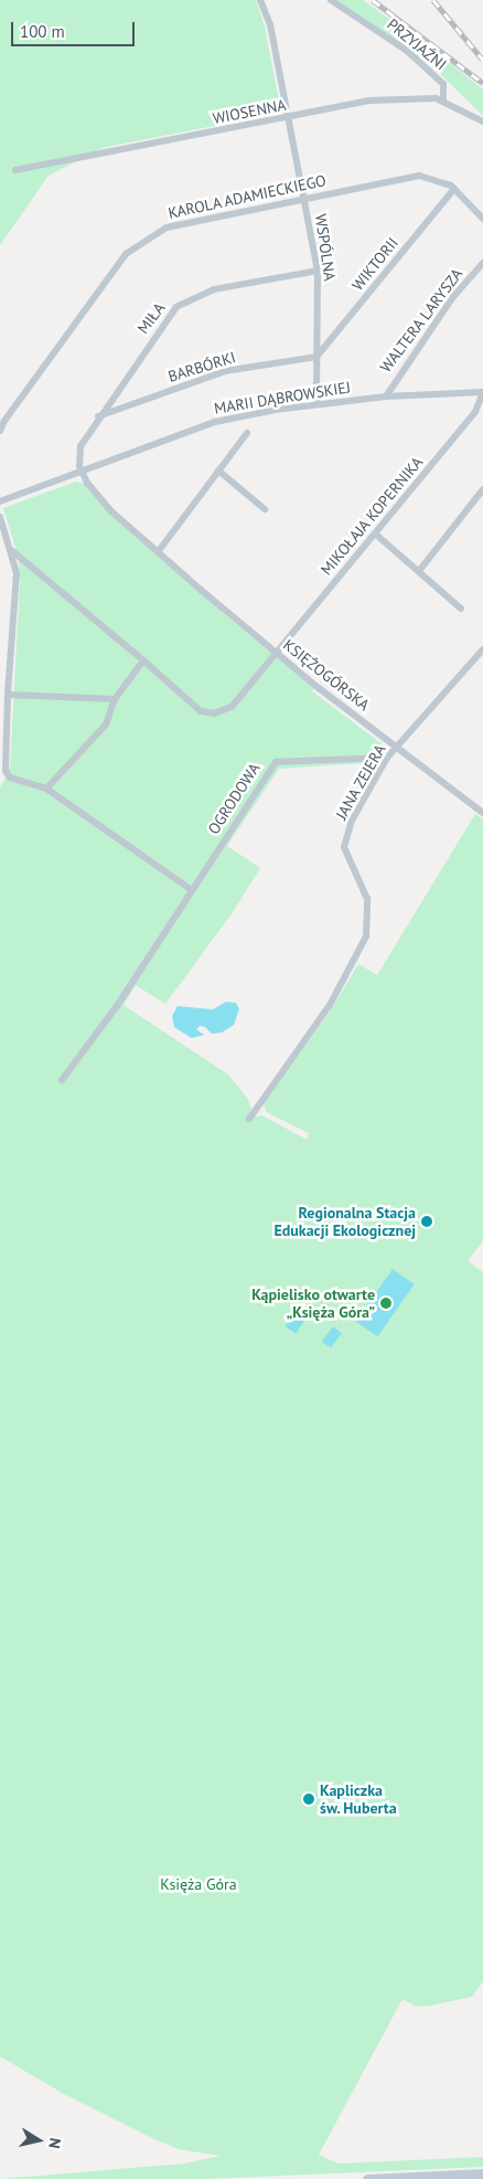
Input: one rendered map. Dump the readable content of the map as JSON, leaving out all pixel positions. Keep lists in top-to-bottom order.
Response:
{
  "streets": {
    "street": [
      "PRZYJAŹNI",
      "WIOSENNA",
      "KAROLA ADAMIECKIEGO",
      "WSPÓLNA",
      "WIKTORII",
      "MIŁA",
      "WALTERA LARYSZA",
      "BARBÓRKI",
      "MARII DĄBROWSKIEJ",
      "MIKOŁAJA KOPERNIKA",
      "KSIĘŻOGÓRSKA",
      "JANA ZEJERA",
      "OGRODOWA"
    ]
  },
  "crossings": [
    ["PRZYJAŹNI", "WIOSENNA"],
    ["WIOSENNA", "WSPÓLNA"],
    ["KAROLA ADAMIECKIEGO", "WSPÓLNA"],
    ["KAROLA ADAMIECKIEGO", "WIKTORII"],
    ["WSPÓLNA", "WIKTORII"],
    ["WSPÓLNA", "MIŁA"],
    ["WSPÓLNA", "BARBÓRKI"],
    ["WSPÓLNA", "MARII DĄBROWSKIEJ"],
    ["WIKTORII", "BARBÓRKI"],
    ["MIŁA", "BARBÓRKI"],
    ["MIŁA", "MARII DĄBROWSKIEJ"],
    ["MIŁA", "KSIĘŻOGÓRSKA"],
    ["WALTERA LARYSZA", "MARII DĄBROWSKIEJ"],
    ["MARII DĄBROWSKIEJ", "MIKOŁAJA KOPERNIKA"],
    ["MARII DĄBROWSKIEJ", "KSIĘŻOGÓRSKA"],
    ["MIKOŁAJA KOPERNIKA", "KSIĘŻOGÓRSKA"],
    ["KSIĘŻOGÓRSKA", "JANA ZEJERA"],
    ["JANA ZEJERA", "OGRODOWA"]
  ],
  "parks": ["Księża Góra"],
  "places": ["Regionalna Stacja Edukacji Ekologicznej", "Kąpielisko otwarte „Księża Góra”", "Kapliczka św. Huberta"],
  "scale_bar": "100 m",
  "north": "right"
}
